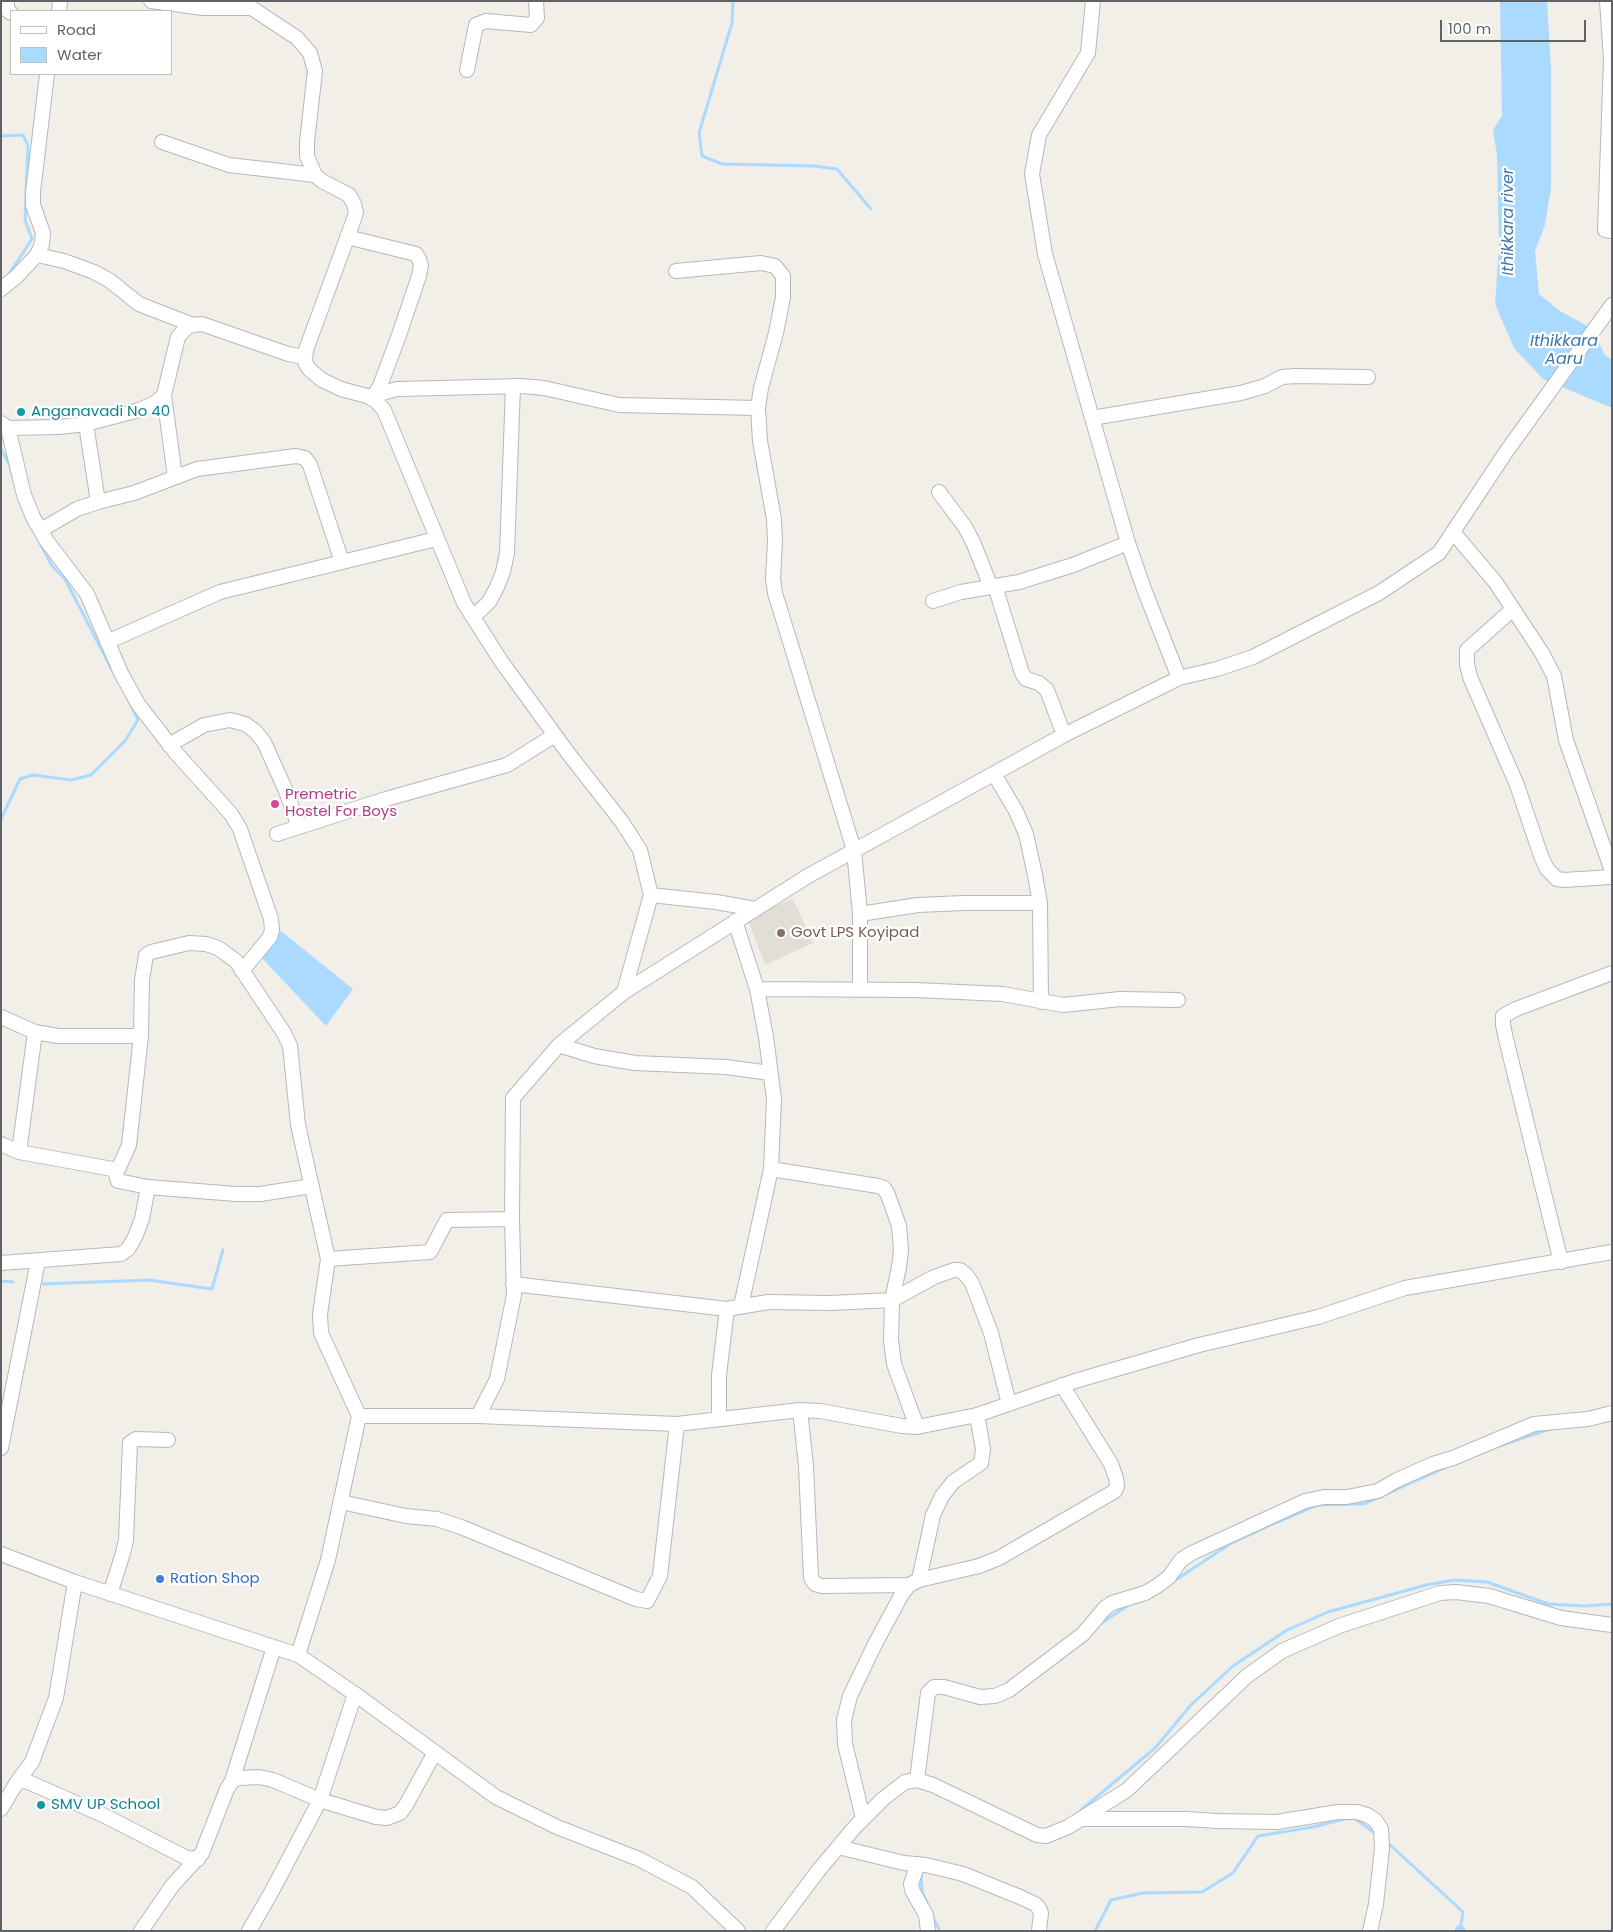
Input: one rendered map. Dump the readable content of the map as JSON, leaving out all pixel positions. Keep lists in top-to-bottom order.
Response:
{
  "water": ["Ithikkara river", "Ithikkara Aaru"],
  "places": [
    "Anganavadi No 40",
    "Premetric Hostel For Boys",
    "Govt LPS Koyipad",
    "Ration Shop",
    "SMV UP School"
  ],
  "legend": ["Road", "Water"],
  "scale_bar": "100 m"
}
